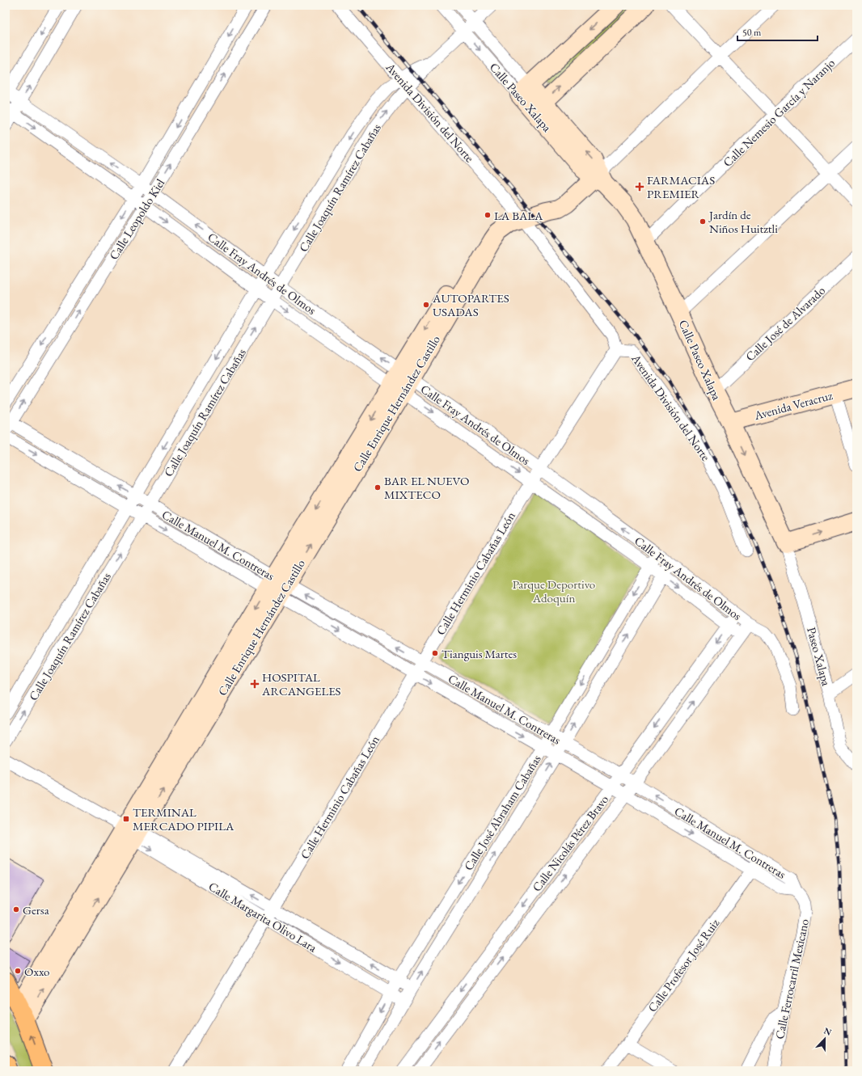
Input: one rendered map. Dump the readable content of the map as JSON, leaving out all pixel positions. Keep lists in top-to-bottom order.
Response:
{
  "streets": {
    "main road": ["Calle Paseo Xalapa", "Calle Enrique Hernández Castillo", "Avenida Veracruz"],
    "street": [
      "Avenida División del Norte",
      "Calle Nemesio García y Naranjo",
      "Calle Joaquín Ramírez Cabañas",
      "Calle Leopoldo Kiel",
      "Calle Fray Andrés de Olmos",
      "Calle José de Alvarado",
      "Calle Manuel M. Contreras",
      "Calle Herminio Cabañas León",
      "Paseo Xalapa",
      "Calle José Abraham Cabañas",
      "Calle Nicolás Pérez Bravo",
      "Calle Margarita Olivo Lara",
      "Calle Profesor José Ruiz",
      "Calle Ferrocarril Mexicano"
    ]
  },
  "crossings": [
    ["Calle Paseo Xalapa", "Calle Nemesio García y Naranjo"],
    ["Calle Paseo Xalapa", "Calle José de Alvarado"],
    ["Calle Paseo Xalapa", "Calle Enrique Hernández Castillo"],
    ["Calle Paseo Xalapa", "Avenida Veracruz"],
    ["Calle Paseo Xalapa", "Paseo Xalapa"],
    ["Avenida División del Norte", "Calle Joaquín Ramírez Cabañas"],
    ["Avenida División del Norte", "Calle Enrique Hernández Castillo"],
    ["Avenida División del Norte", "Calle Herminio Cabañas León"],
    ["Calle Joaquín Ramírez Cabañas", "Calle Fray Andrés de Olmos"],
    ["Calle Joaquín Ramírez Cabañas", "Calle Manuel M. Contreras"],
    ["Calle Leopoldo Kiel", "Calle Fray Andrés de Olmos"],
    ["Calle Leopoldo Kiel", "Calle Manuel M. Contreras"],
    ["Calle Fray Andrés de Olmos", "Calle Enrique Hernández Castillo"],
    ["Calle Fray Andrés de Olmos", "Calle Herminio Cabañas León"],
    ["Calle Fray Andrés de Olmos", "Calle José Abraham Cabañas"],
    ["Calle Fray Andrés de Olmos", "Calle Nicolás Pérez Bravo"],
    ["Calle Enrique Hernández Castillo", "Calle Manuel M. Contreras"],
    ["Calle Enrique Hernández Castillo", "Calle Margarita Olivo Lara"],
    ["Calle Manuel M. Contreras", "Calle Herminio Cabañas León"],
    ["Calle Manuel M. Contreras", "Calle José Abraham Cabañas"],
    ["Calle Manuel M. Contreras", "Calle Nicolás Pérez Bravo"],
    ["Calle Manuel M. Contreras", "Calle Profesor José Ruiz"],
    ["Calle Manuel M. Contreras", "Calle Ferrocarril Mexicano"],
    ["Calle Herminio Cabañas León", "Calle Margarita Olivo Lara"],
    ["Calle José Abraham Cabañas", "Calle Margarita Olivo Lara"]
  ],
  "parks": ["Parque Deportivo Adoquín"],
  "places": {
    "health": ["FARMACIAS PREMIER", "HOSPITAL ARCANGELES"],
    "other": [
      "LA BALA",
      "Jardín de Niños Huitztli",
      "AUTOPARTES USADAS",
      "BAR EL NUEVO MIXTECO",
      "Tianguis Martes",
      "Gersa",
      "Oxxo"
    ],
    "transit": ["TERMINAL MERCADO PIPILA"]
  },
  "scale_bar": "50 m",
  "north": "top"
}
